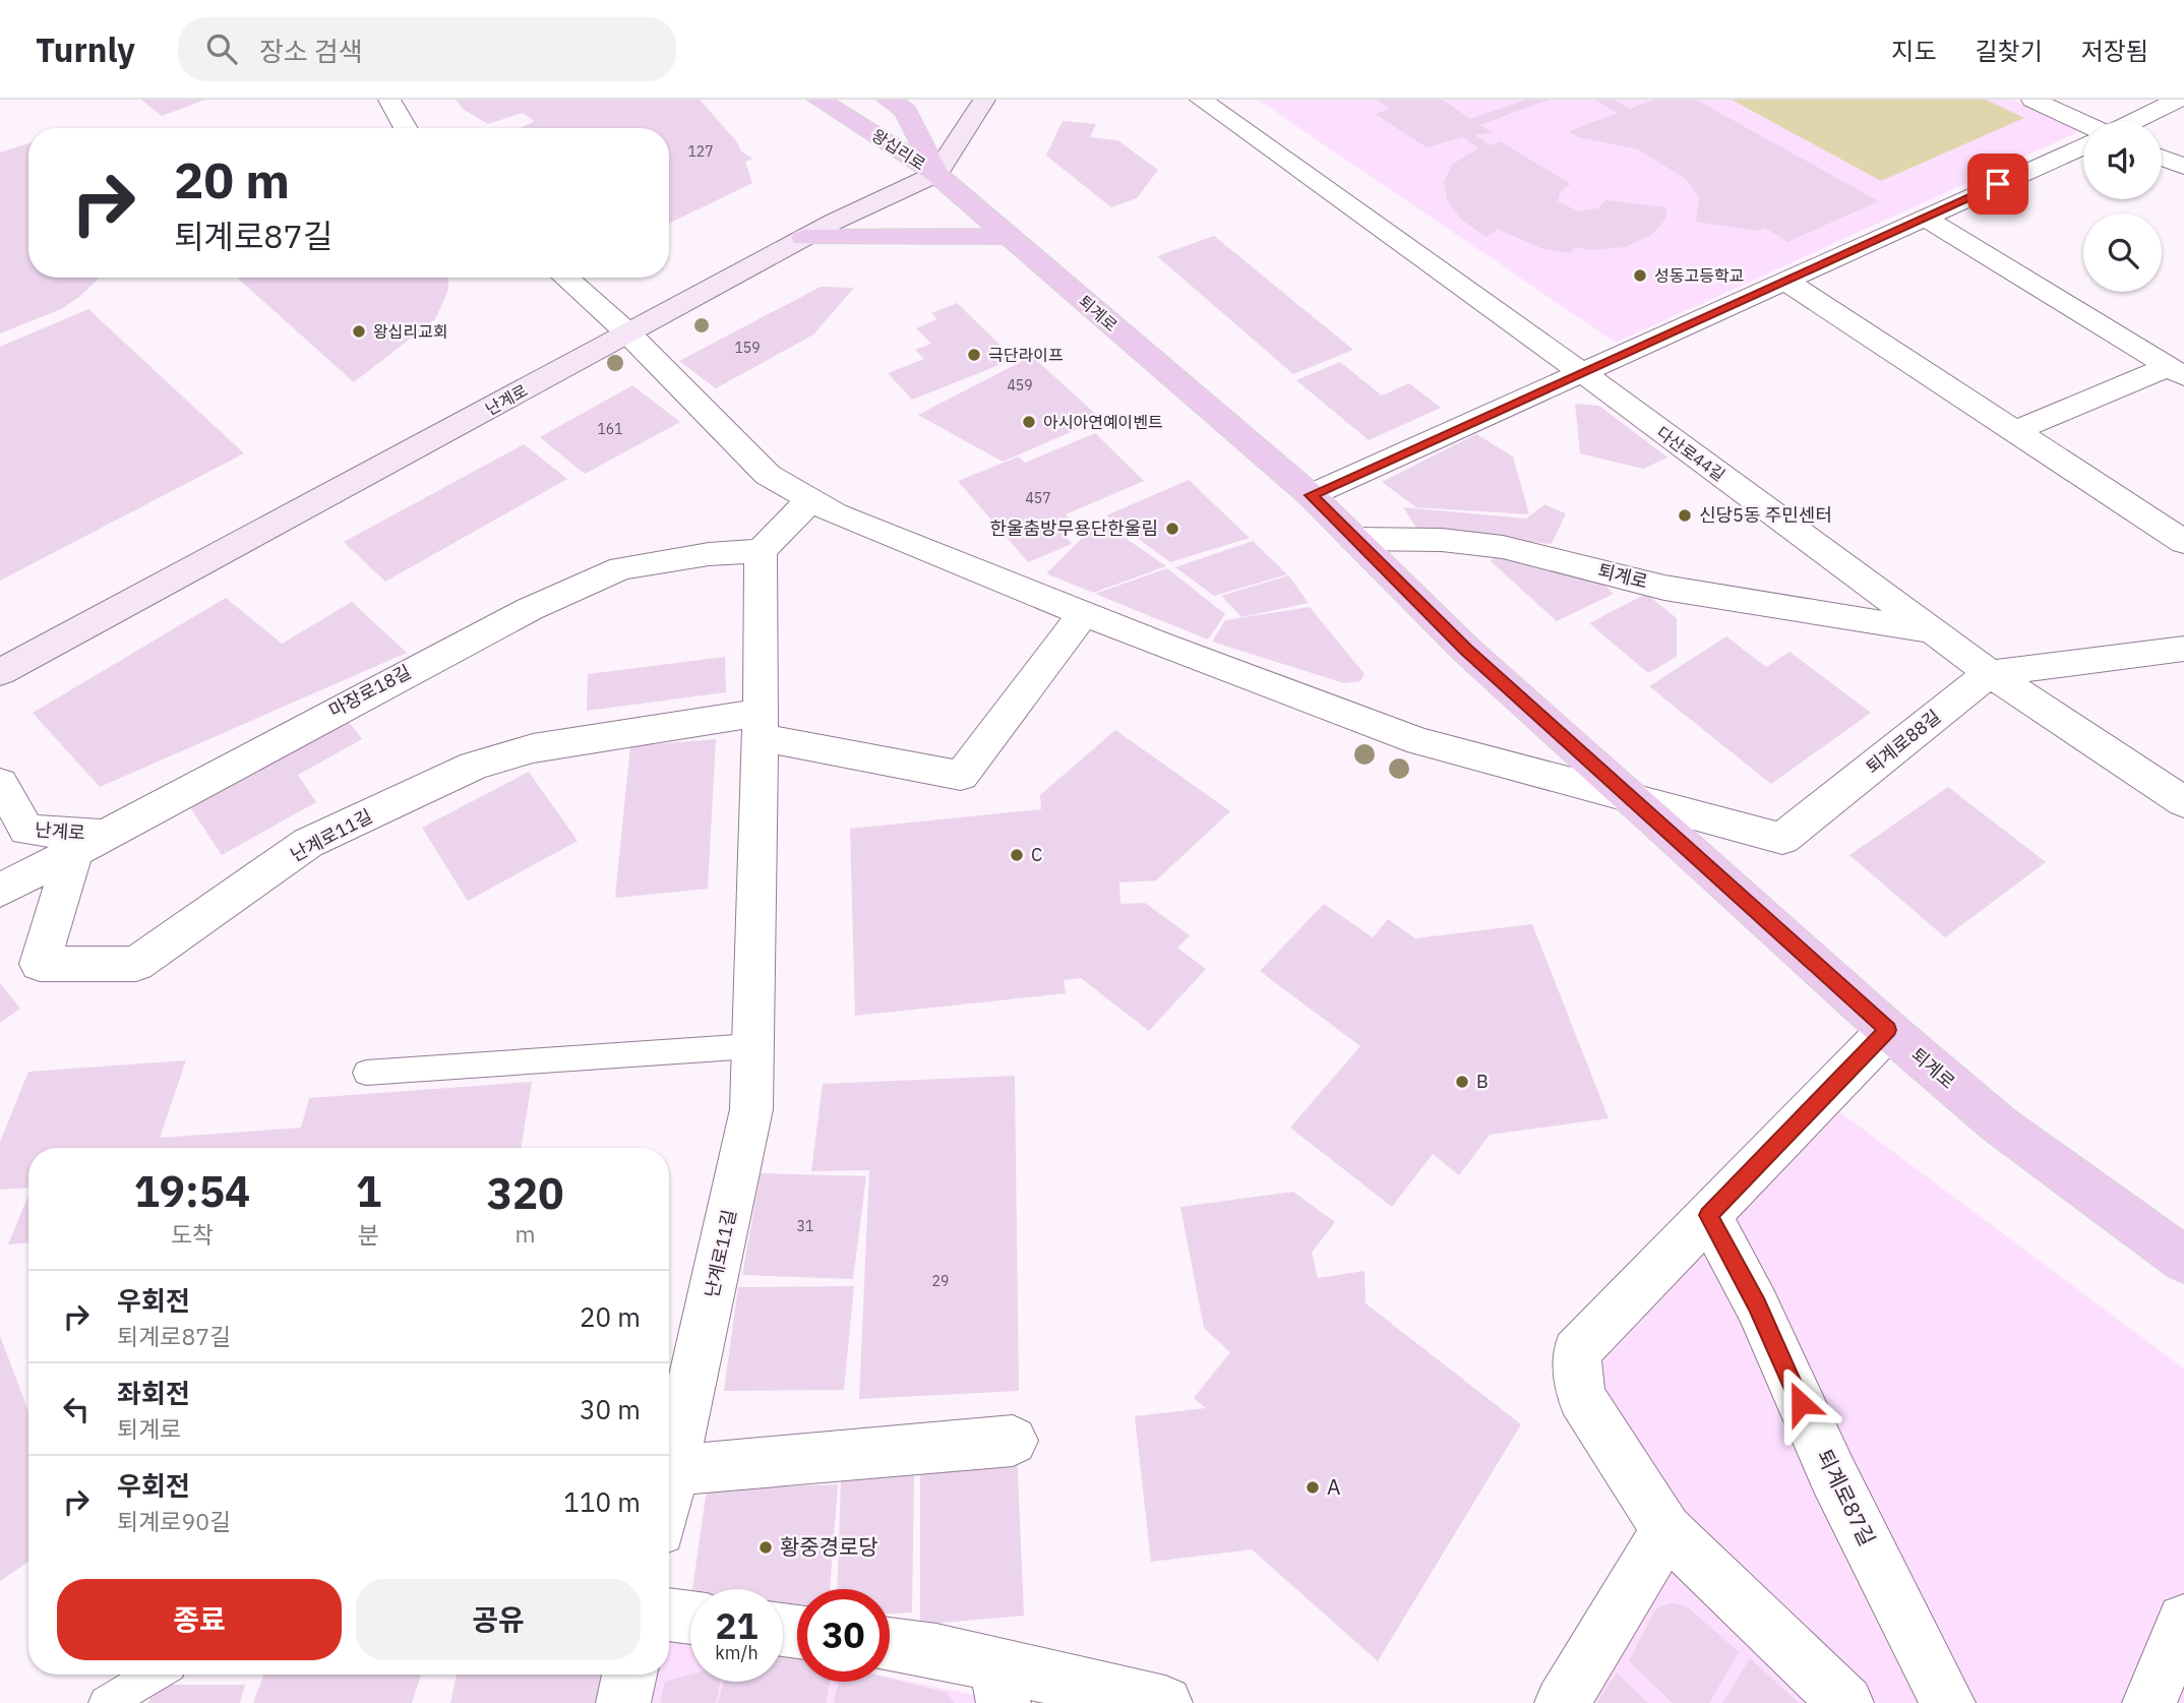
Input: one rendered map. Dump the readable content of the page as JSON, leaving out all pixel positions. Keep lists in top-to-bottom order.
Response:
{
  "streets": {
    "main road": ["왕십리로", "퇴계로", "난계로"],
    "street": [
      "다산로44길",
      "마장로18길",
      "퇴계로88길",
      "난계로11길",
      "퇴계로87길"
    ]
  },
  "crossings": [
    ["왕십리로", "퇴계로"],
    ["왕십리로", "난계로"],
    ["퇴계로", "난계로"],
    ["퇴계로", "다산로44길"],
    ["퇴계로", "퇴계로88길"],
    ["퇴계로", "난계로11길"],
    ["난계로", "마장로18길"],
    ["난계로", "난계로11길"],
    ["다산로44길", "퇴계로88길"],
    ["마장로18길", "난계로11길"]
  ],
  "places": [
    "성동고등학교",
    "왕십리교회",
    "극단라이프",
    "아시아연예이벤트",
    "신당5동 주민센터",
    "한울춤방무용단한울림",
    "C",
    "B",
    "A",
    "황중경로당"
  ],
  "house_numbers": [
    "127",
    "159",
    "459",
    "161",
    "457",
    "31",
    "29"
  ],
  "page": {
    "header": "Turnly",
    "search": "장소 검색",
    "nav": ["지도", "길찾기", "저장됨"],
    "turn": ["20 m", "퇴계로87길"],
    "eta": [
      "19:54",
      "도착",
      "1",
      "분",
      "320",
      "m"
    ],
    "list": [
      {
        "name": "우회전",
        "note": "퇴계로87길",
        "value": "20 m"
      },
      {
        "name": "좌회전",
        "note": "퇴계로",
        "value": "30 m"
      },
      {
        "name": "우회전",
        "note": "퇴계로90길",
        "value": "110 m"
      }
    ],
    "buttons": ["종료", "공유"],
    "speed": "21 km/h",
    "limit": "30"
  }
}
